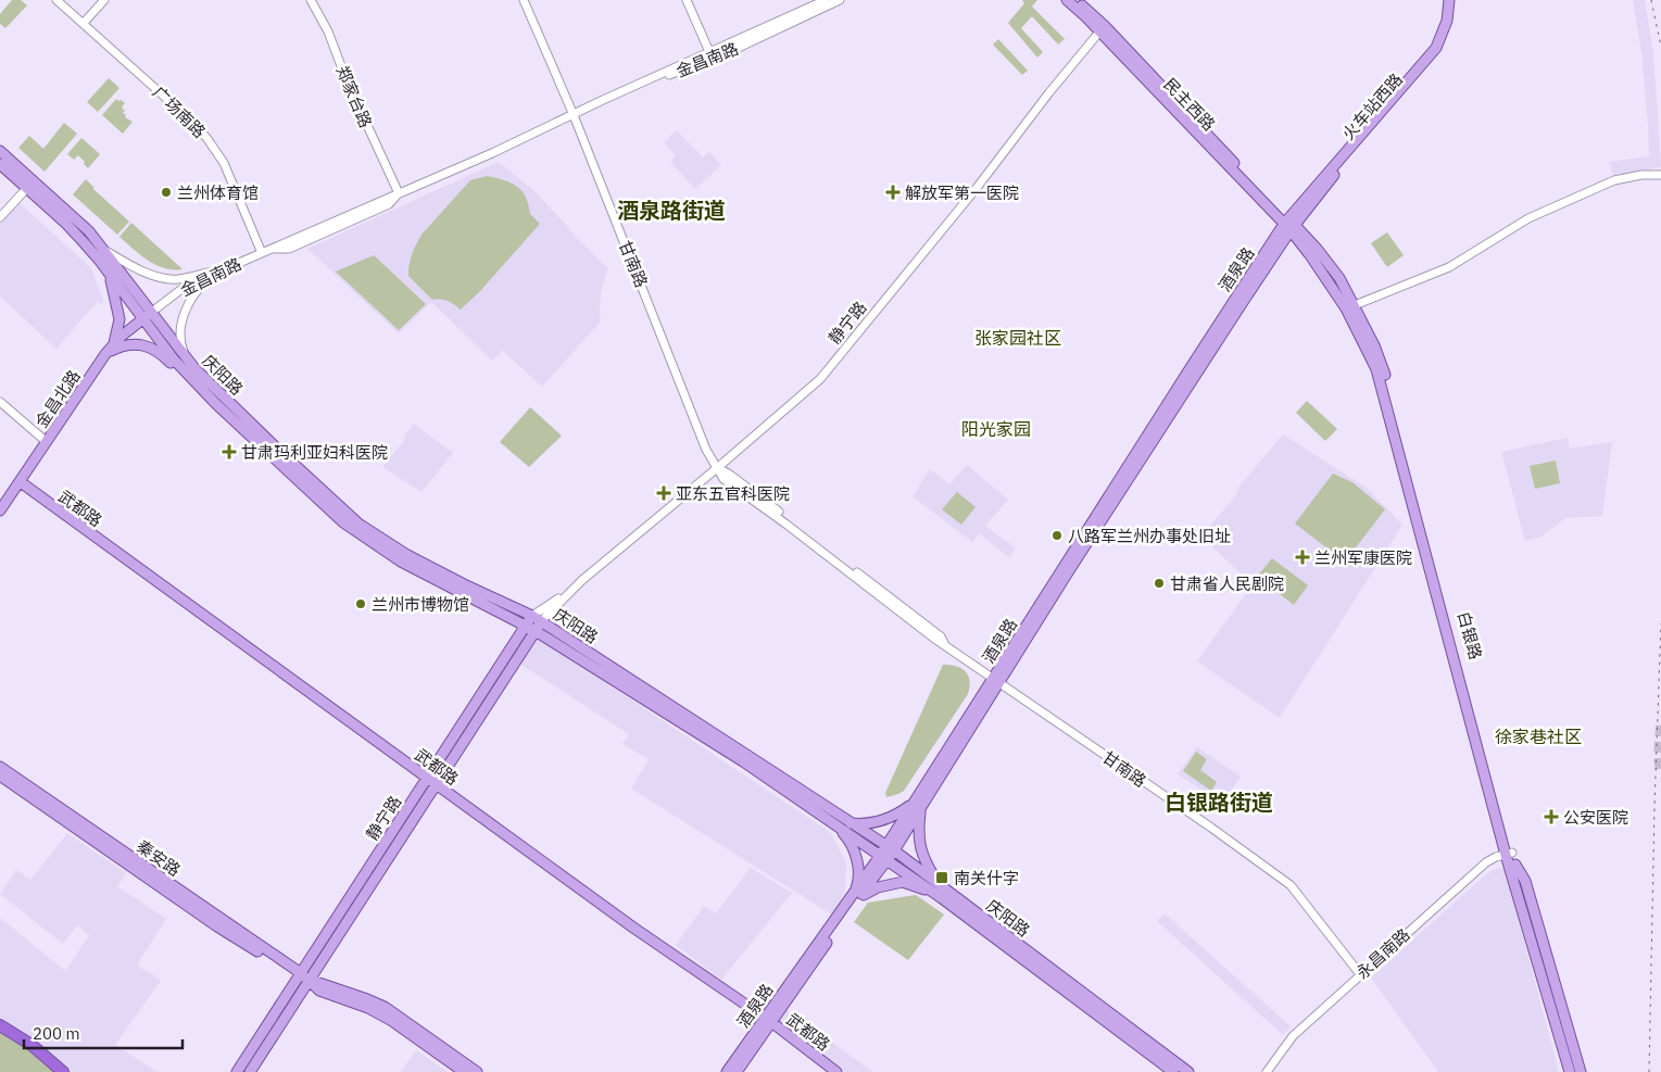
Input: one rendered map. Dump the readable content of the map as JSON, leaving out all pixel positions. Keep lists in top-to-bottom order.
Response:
{
  "streets": {
    "main road": [
      "民主西路",
      "火车站西路",
      "酒泉路",
      "静宁路",
      "庆阳路",
      "金昌北路",
      "武都路",
      "白银路",
      "秦安路"
    ],
    "street": [
      "金昌南路",
      "郑家台路",
      "广场南路",
      "甘南路",
      "永昌南路"
    ]
  },
  "crossings": [
    ["金昌南路", "郑家台路"],
    ["金昌南路", "广场南路"],
    ["金昌南路", "甘南路"],
    ["金昌南路", "庆阳路"],
    ["金昌南路", "金昌北路"],
    ["民主西路", "火车站西路"],
    ["民主西路", "酒泉路"],
    ["民主西路", "静宁路"],
    ["民主西路", "白银路"],
    ["火车站西路", "酒泉路"],
    ["火车站西路", "白银路"],
    ["甘南路", "酒泉路"],
    ["甘南路", "静宁路"],
    ["甘南路", "永昌南路"],
    ["酒泉路", "庆阳路"],
    ["酒泉路", "武都路"],
    ["酒泉路", "白银路"],
    ["静宁路", "庆阳路"],
    ["静宁路", "武都路"],
    ["静宁路", "秦安路"],
    ["庆阳路", "金昌北路"],
    ["金昌北路", "武都路"],
    ["白银路", "永昌南路"]
  ],
  "districts": [
    "酒泉路街道",
    "张家园社区",
    "阳光家园",
    "徐家巷社区",
    "白银路街道"
  ],
  "places": {
    "other": [
      "兰州体育馆",
      "八路军兰州办事处旧址",
      "甘肃省人民剧院",
      "兰州市博物馆"
    ],
    "health": [
      "解放军第一医院",
      "甘肃玛利亚妇科医院",
      "亚东五官科医院",
      "兰州军康医院",
      "公安医院"
    ],
    "transit": ["南关什字"]
  },
  "scale_bar": "200 m"
}
